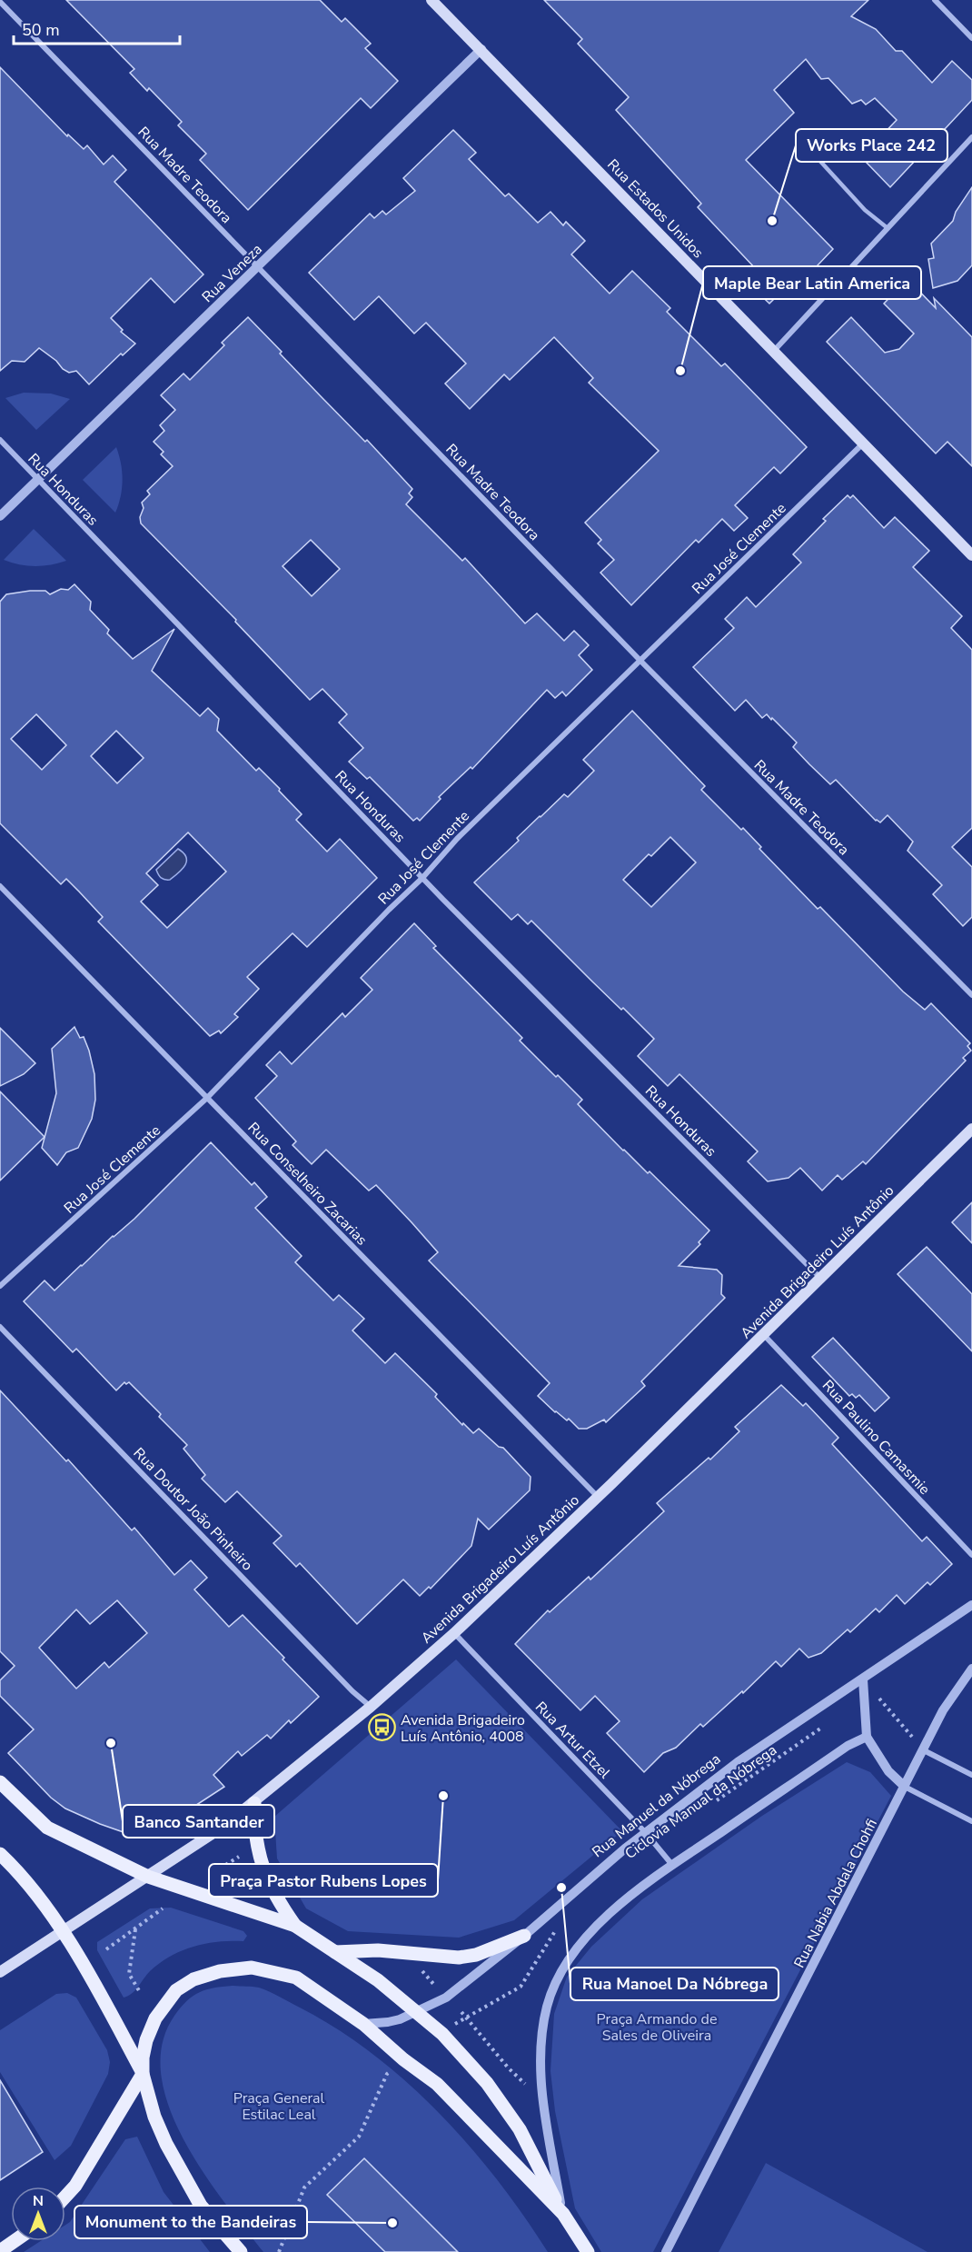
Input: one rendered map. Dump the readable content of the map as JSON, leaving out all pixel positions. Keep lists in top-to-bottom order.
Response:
{
  "streets": {
    "main road": ["Rua Estados Unidos", "Avenida Brigadeiro Luís Antônio"],
    "street": [
      "Rua Madre Teodora",
      "Rua Veneza",
      "Rua Honduras",
      "Rua José Clemente",
      "Rua Conselheiro Zacarias",
      "Rua Paulino Camasmie",
      "Rua Doutor João Pinheiro",
      "Rua Artur Etzel",
      "Rua Manuel da Nóbrega",
      "Rua Nabia Abdala Chohfi"
    ],
    "path": ["Ciclovia Manual da Nóbrega"]
  },
  "crossings": [
    ["Rua Madre Teodora", "Rua Veneza"],
    ["Rua Madre Teodora", "Rua José Clemente"],
    ["Rua Estados Unidos", "Rua Veneza"],
    ["Rua Estados Unidos", "Rua José Clemente"],
    ["Rua Veneza", "Rua Honduras"],
    ["Rua Honduras", "Rua José Clemente"],
    ["Rua Honduras", "Avenida Brigadeiro Luís Antônio"],
    ["Rua José Clemente", "Rua Conselheiro Zacarias"],
    ["Rua Conselheiro Zacarias", "Avenida Brigadeiro Luís Antônio"],
    ["Avenida Brigadeiro Luís Antônio", "Rua Paulino Camasmie"],
    ["Avenida Brigadeiro Luís Antônio", "Rua Doutor João Pinheiro"],
    ["Avenida Brigadeiro Luís Antônio", "Rua Artur Etzel"],
    ["Rua Artur Etzel", "Rua Manuel da Nóbrega"]
  ],
  "parks": ["Praça Armando de Sales de Oliveira", "Praça General Estilac Leal"],
  "places": {
    "other": [
      "Works Place 242",
      "Maple Bear Latin America",
      "Banco Santander",
      "Praça Pastor Rubens Lopes",
      "Rua Manoel Da Nóbrega",
      "Monument to the Bandeiras"
    ],
    "bus stop": ["Avenida Brigadeiro Luís Antônio, 4008"]
  },
  "scale_bar": "50 m",
  "north": "top"
}
